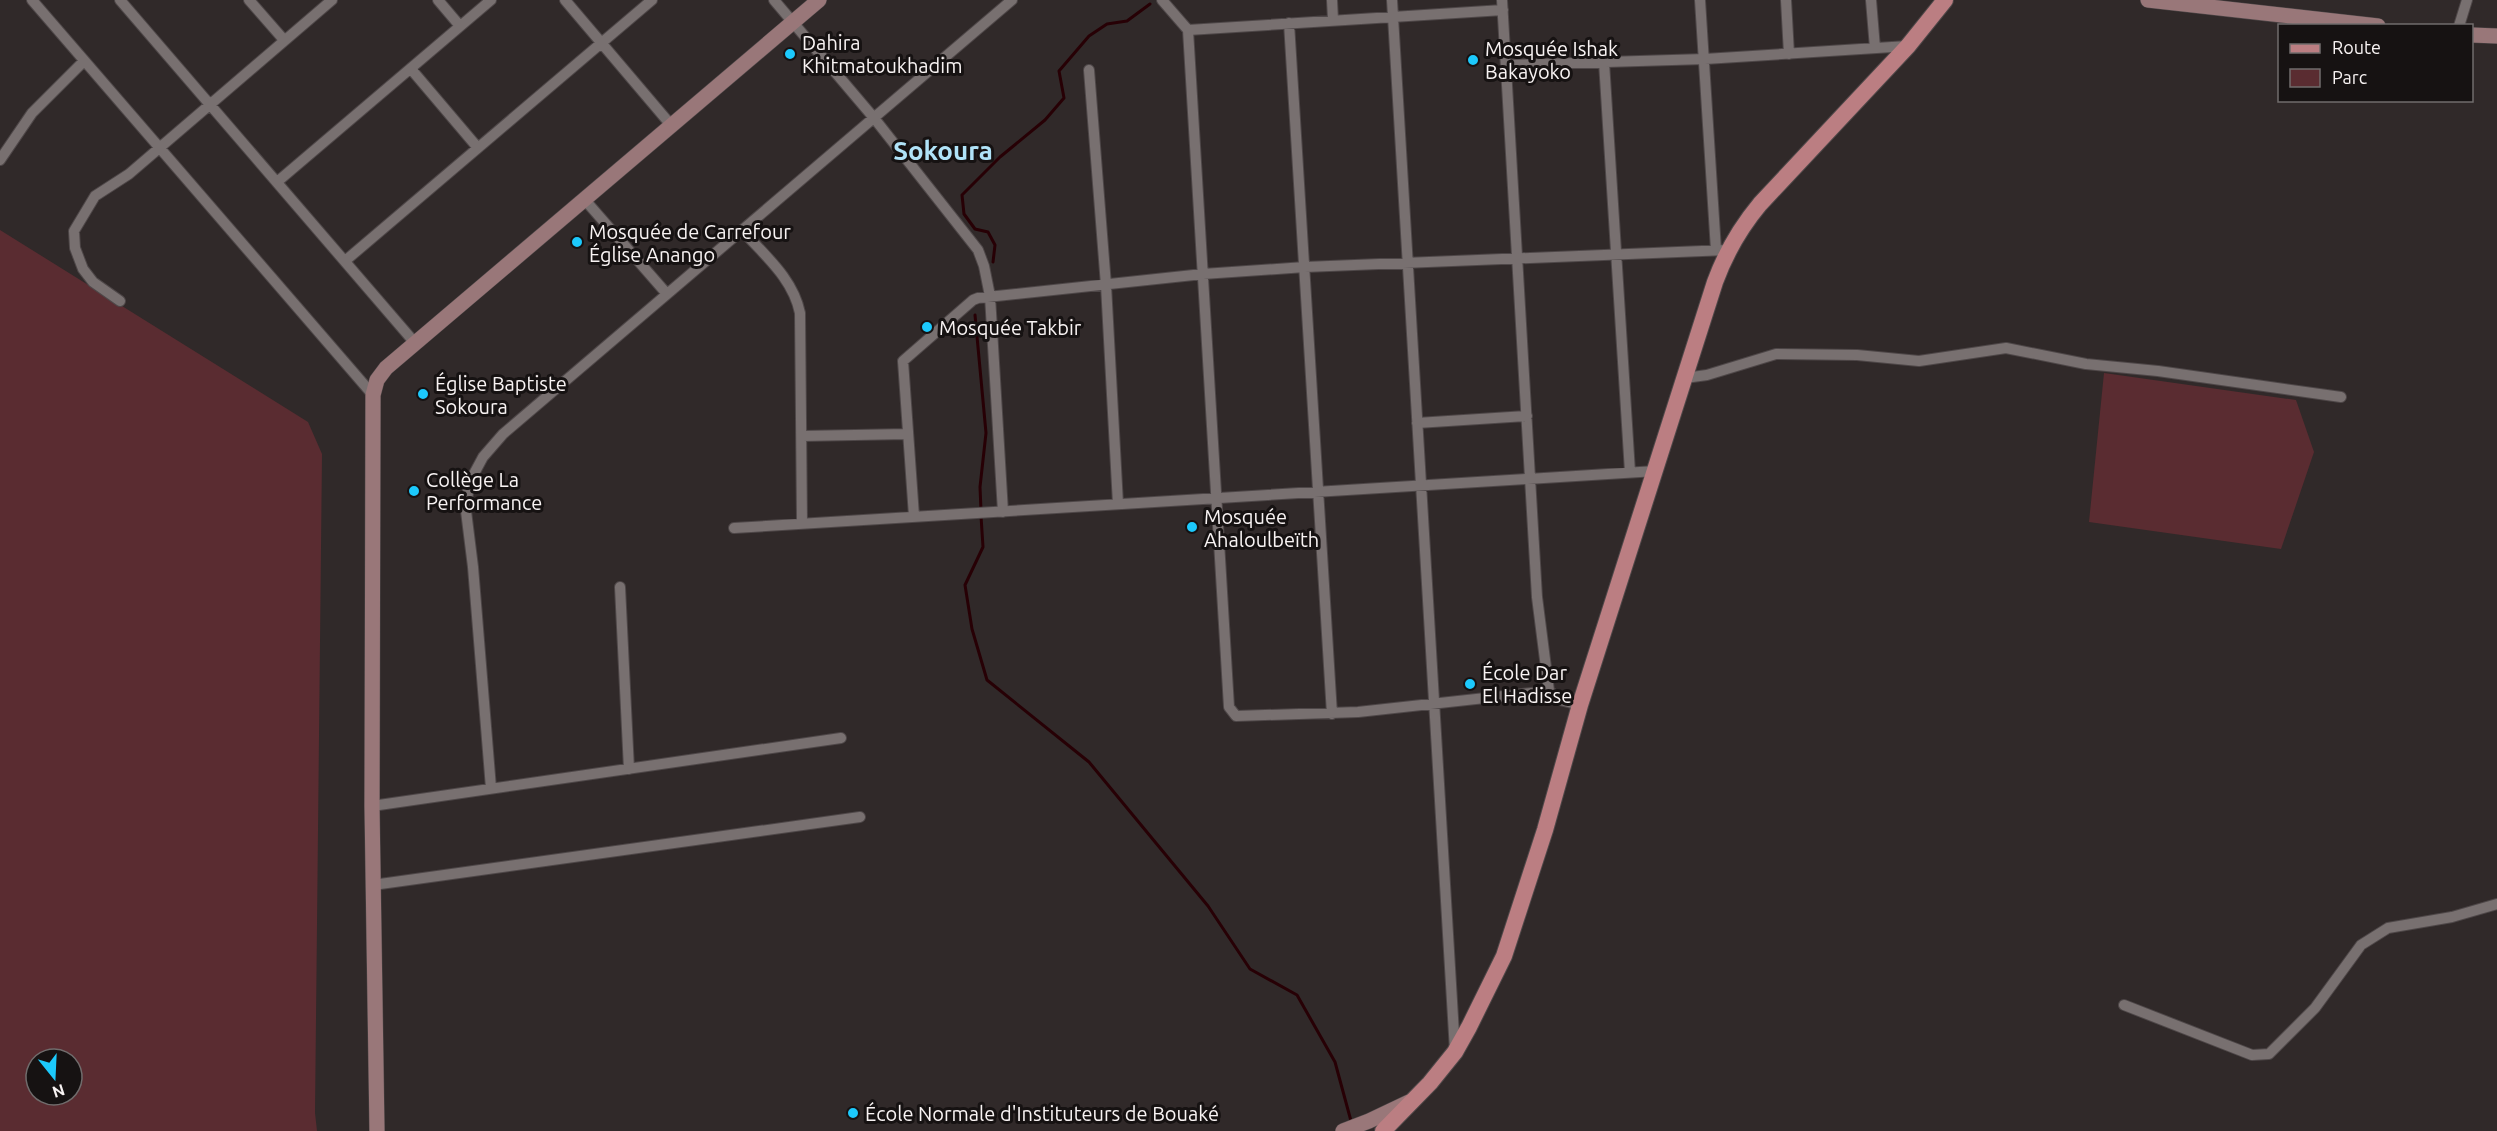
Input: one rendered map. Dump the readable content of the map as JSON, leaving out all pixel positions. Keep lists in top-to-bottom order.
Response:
{
  "districts": ["Sokoura"],
  "places": [
    "Dahira Khitmatoukhadim",
    "Mosquée Ishak Bakayoko",
    "Mosquée de Carrefour Église Anango",
    "Mosquée Takbir",
    "Église Baptiste Sokoura",
    "Collège La Performance",
    "Mosquée Ahaloulbeïth",
    "École Dar El Hadisse",
    "École Normale d'Instituteurs de Bouaké"
  ],
  "legend": ["Route", "Parc"],
  "north": "bottom"
}
